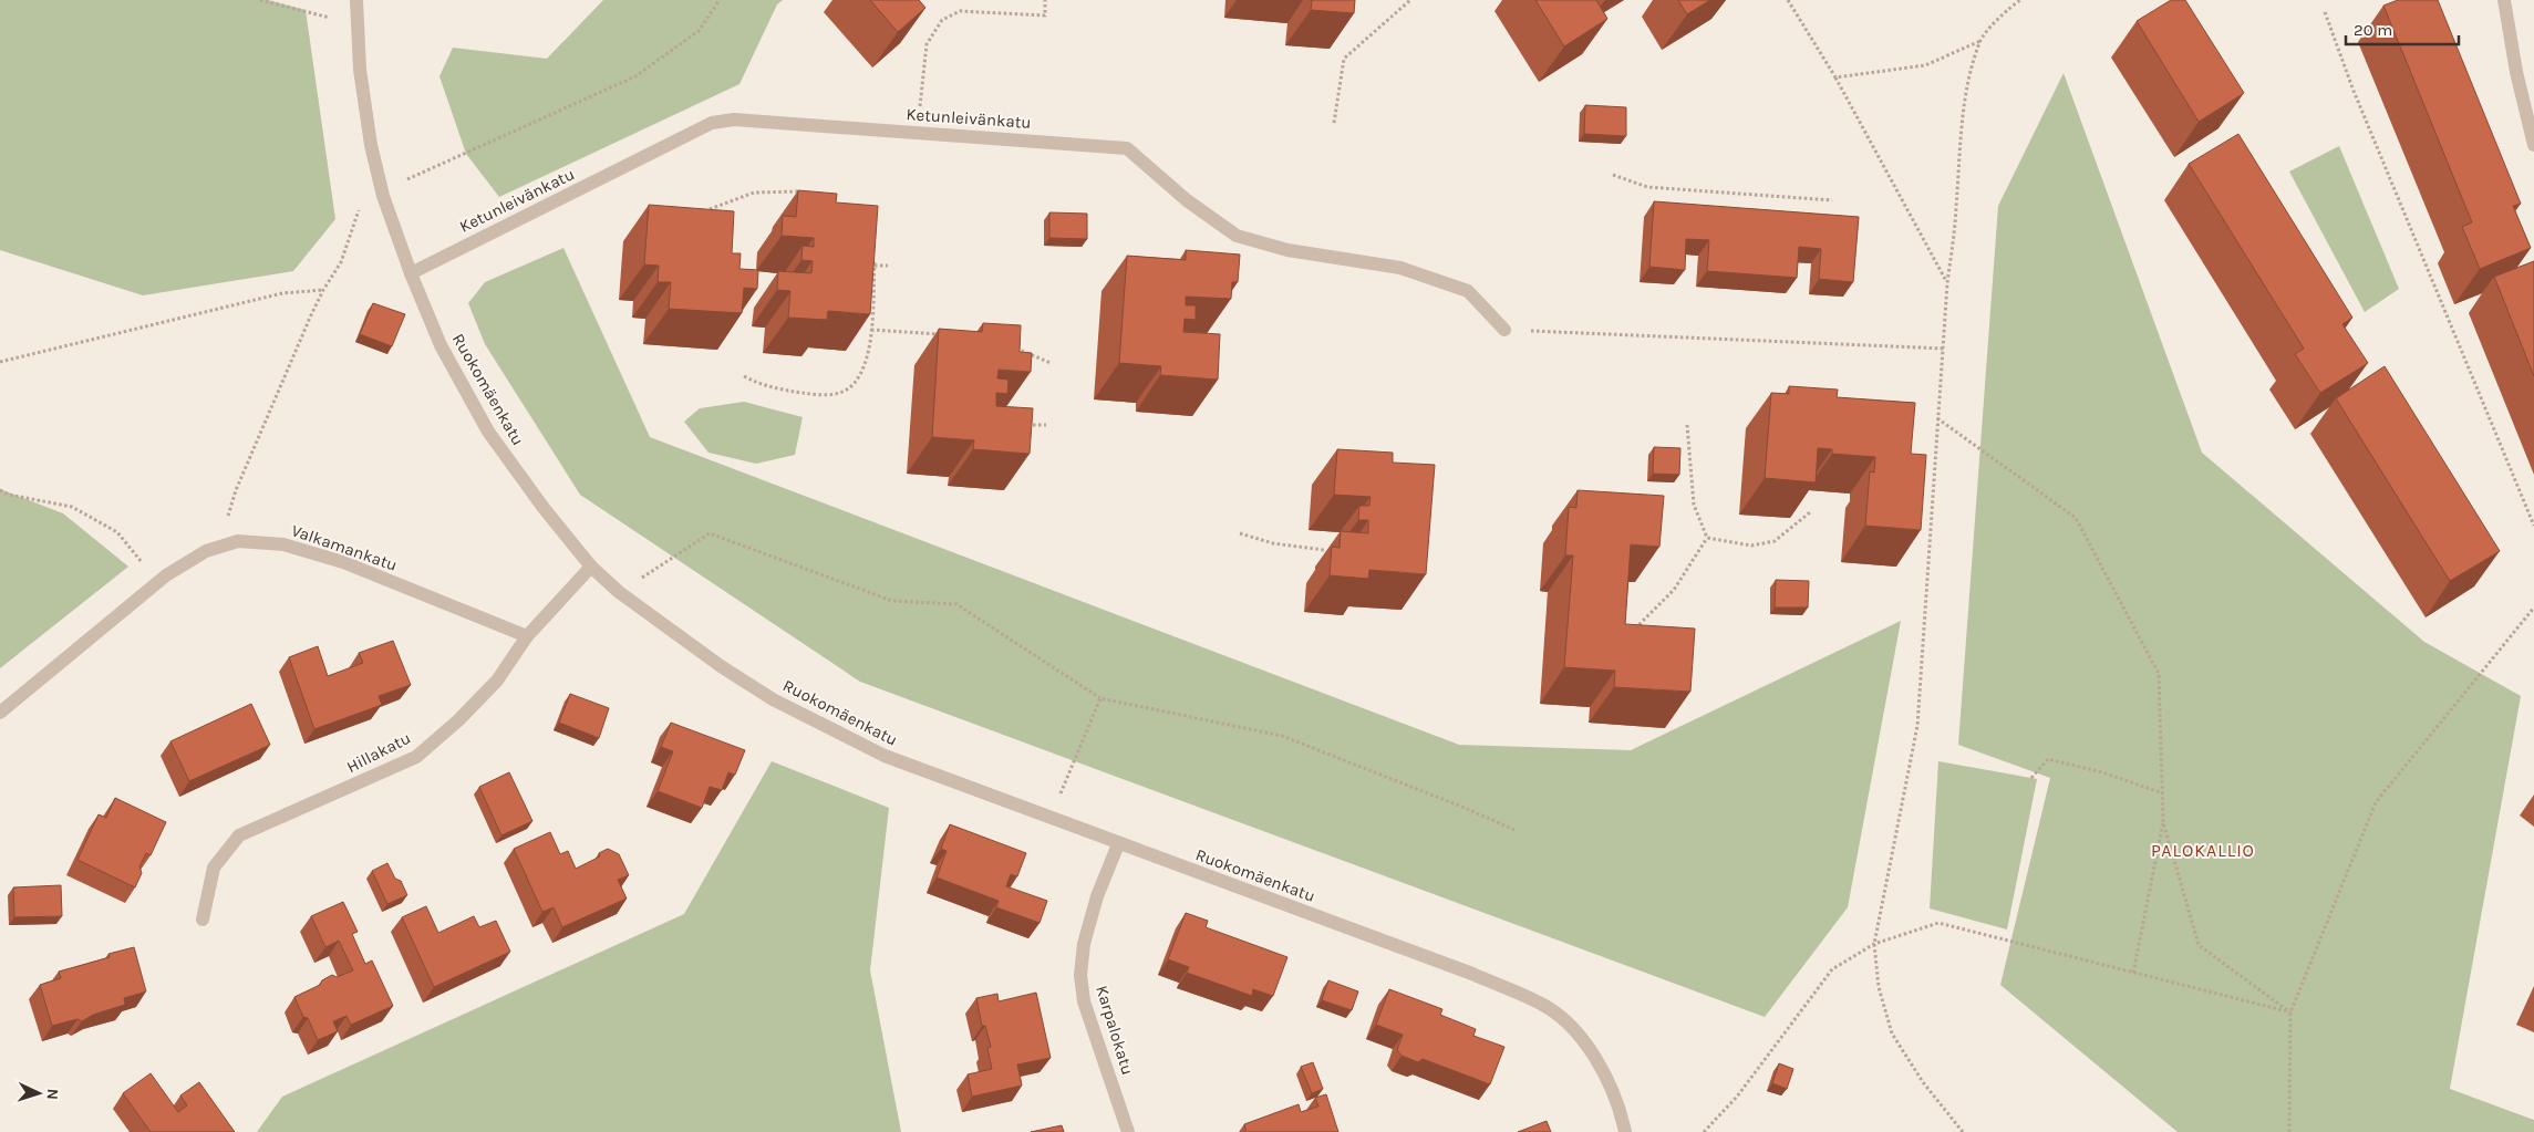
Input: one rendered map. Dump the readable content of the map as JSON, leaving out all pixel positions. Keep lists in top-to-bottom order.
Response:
{
  "streets": {
    "street": [
      "Ketunleivänkatu",
      "Ruokomäenkatu",
      "Valkamankatu",
      "Hillakatu",
      "Karpalokatu"
    ]
  },
  "crossings": [
    ["Ketunleivänkatu", "Ruokomäenkatu"],
    ["Ruokomäenkatu", "Hillakatu"],
    ["Ruokomäenkatu", "Karpalokatu"],
    ["Valkamankatu", "Hillakatu"]
  ],
  "districts": ["PALOKALLIO"],
  "scale_bar": "20 m",
  "north": "right"
}
